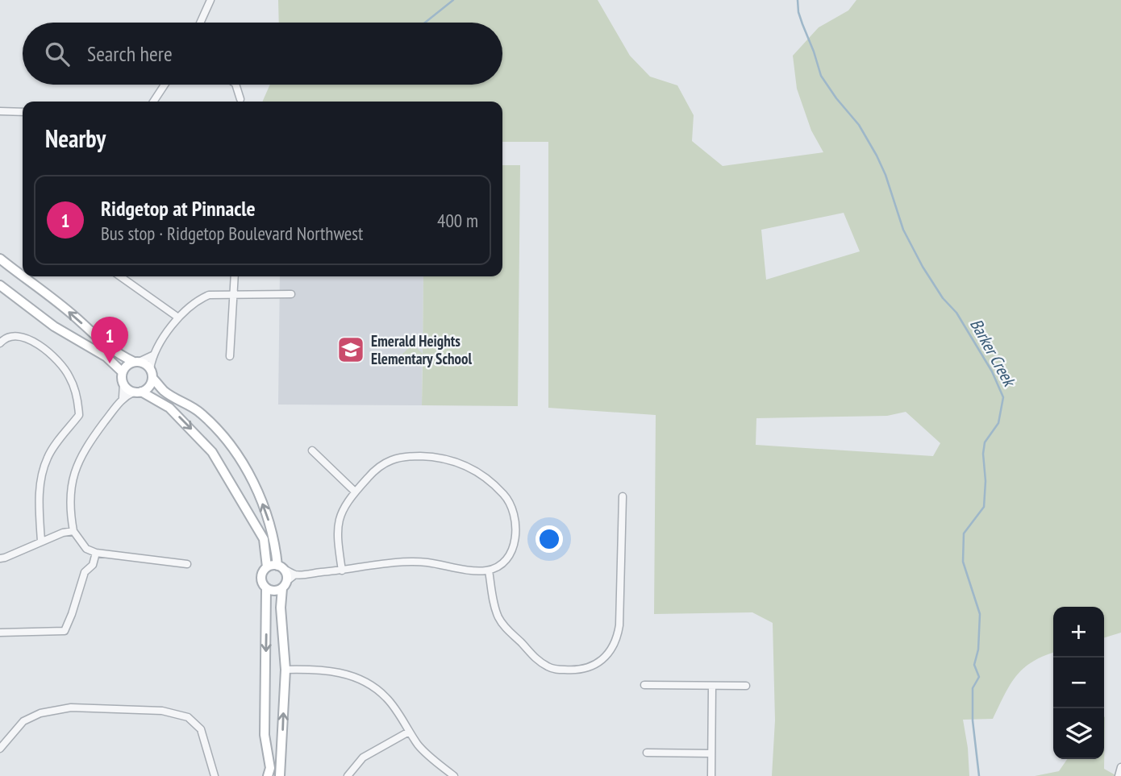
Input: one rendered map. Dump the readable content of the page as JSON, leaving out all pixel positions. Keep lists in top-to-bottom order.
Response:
{
  "water": ["Barker Creek"],
  "places": {
    "school or university": ["Emerald Heights Elementary School"]
  },
  "page": {
    "search": "Search here",
    "heading": "Nearby",
    "list": [
      {
        "mark": "1",
        "name": "Ridgetop at Pinnacle",
        "note": "Bus stop · Ridgetop Boulevard Northwest",
        "value": "400 m"
      }
    ],
    "pins": "1",
    "map_buttons": ["+", "−"]
  }
}
